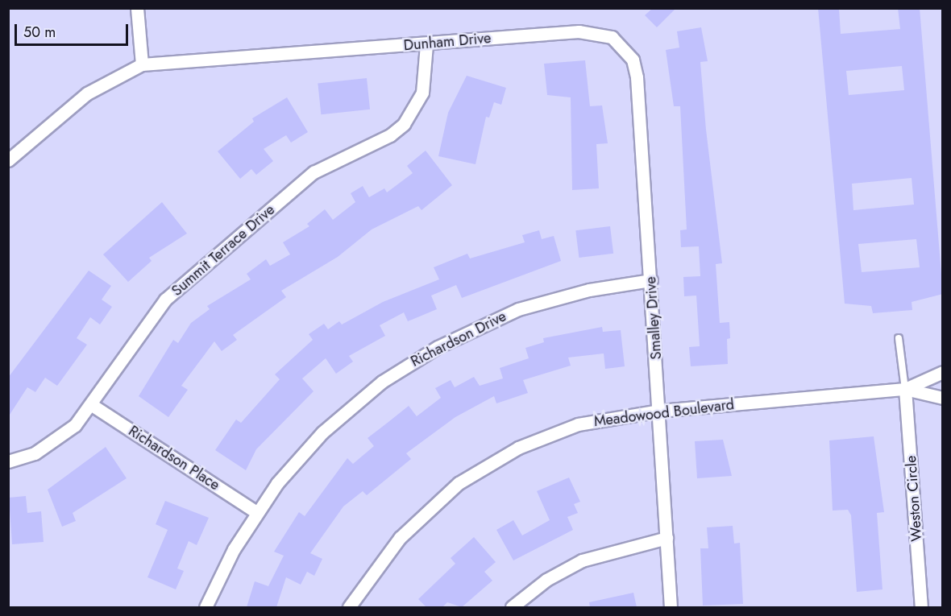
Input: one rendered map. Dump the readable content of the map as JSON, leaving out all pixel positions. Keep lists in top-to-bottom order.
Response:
{
  "streets": {
    "street": [
      "Dunham Drive",
      "Summit Terrace Drive",
      "Smalley Drive",
      "Richardson Drive",
      "Meadowood Boulevard",
      "Richardson Place",
      "Weston Circle"
    ]
  },
  "crossings": [
    ["Dunham Drive", "Summit Terrace Drive"],
    ["Dunham Drive", "Smalley Drive"],
    ["Summit Terrace Drive", "Richardson Place"],
    ["Smalley Drive", "Richardson Drive"],
    ["Smalley Drive", "Meadowood Boulevard"],
    ["Richardson Drive", "Richardson Place"],
    ["Meadowood Boulevard", "Weston Circle"]
  ],
  "scale_bar": "50 m"
}
